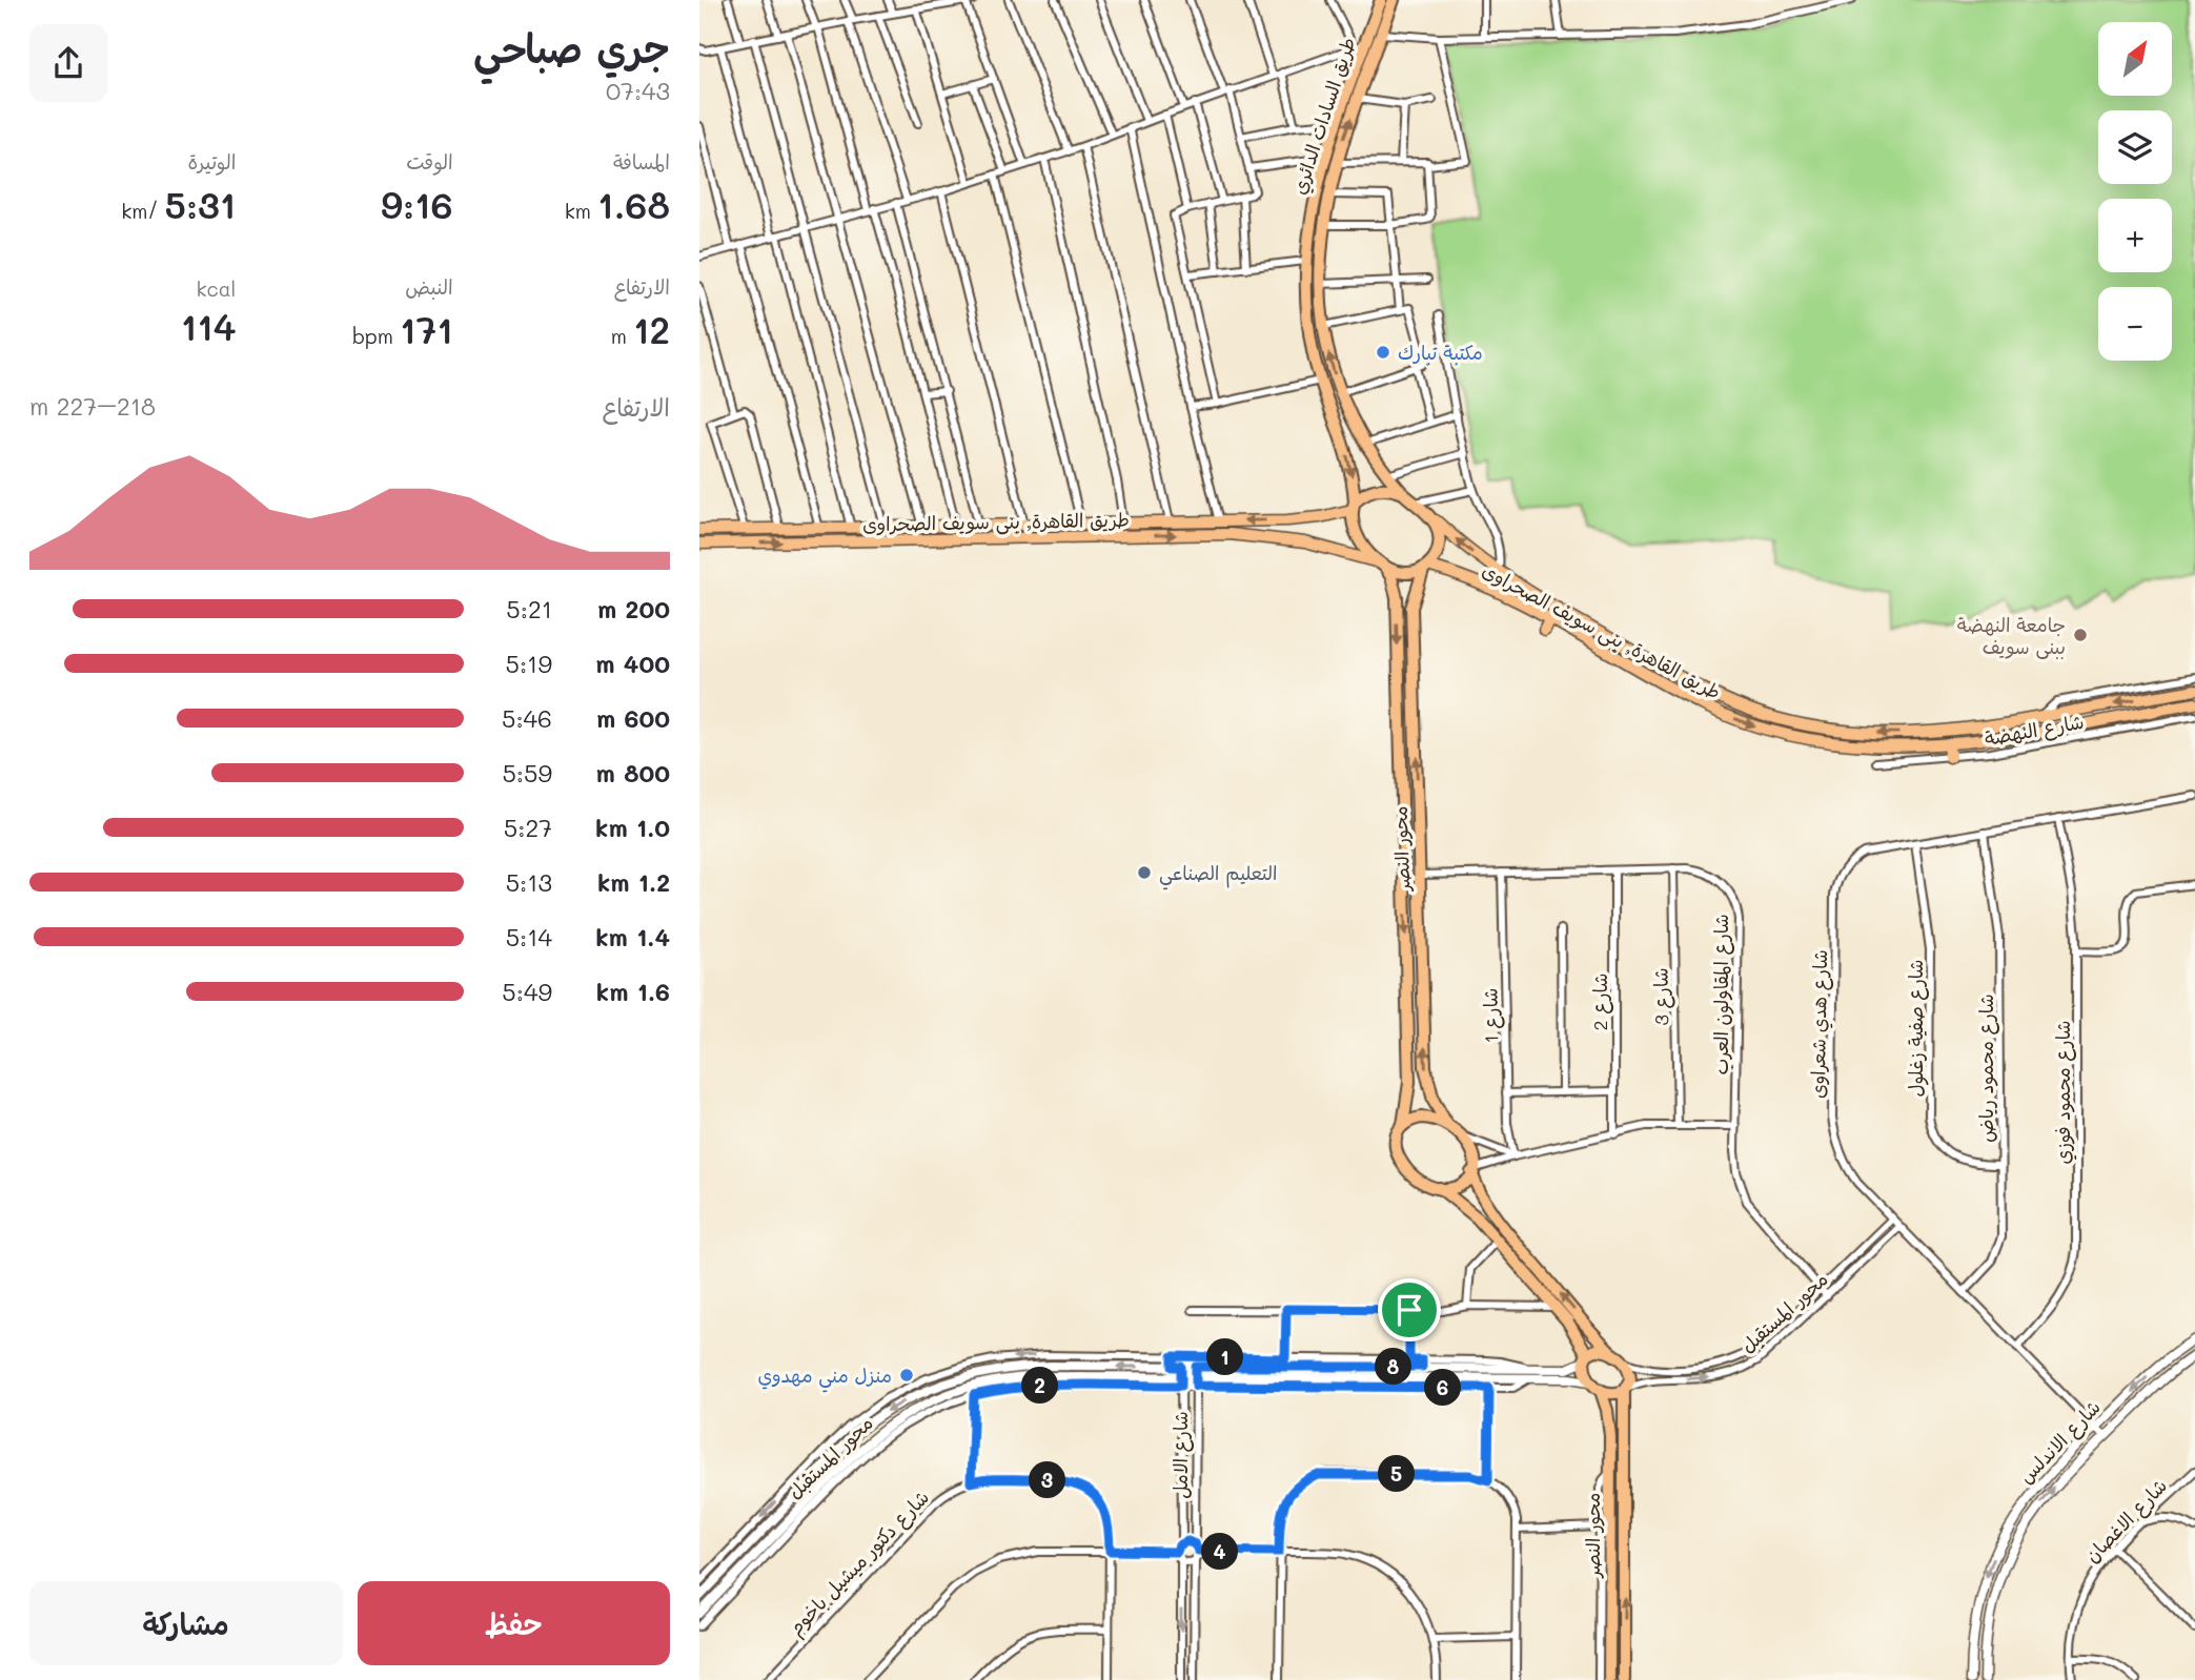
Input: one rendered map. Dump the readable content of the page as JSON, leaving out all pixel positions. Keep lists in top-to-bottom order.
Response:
{
  "streets": {
    "highway": ["طريق السادات الدائري", "محور النصر"],
    "main road": ["طريق القاهرة, بنى سويف الصحراوى"],
    "street": [
      "شارع النهضة",
      "شارع المقاولون العرب",
      "شارع 3",
      "شارع 2",
      "شارع 1",
      "شارع هدي شعراوى",
      "شارع صفية زغلول",
      "شارع محمود رياض",
      "شارع محمود فوزي",
      "محور المستقبل",
      "شارع الاندلس",
      "شارع الامل",
      "شارع الاغصان",
      "شارع دكتور ميشيل باخوم"
    ]
  },
  "crossings": [
    ["طريق السادات الدائري", "طريق القاهرة, بنى سويف الصحراوى"],
    ["طريق السادات الدائري", "محور النصر"],
    ["طريق القاهرة, بنى سويف الصحراوى", "محور النصر"],
    ["محور النصر", "شارع المقاولون العرب"],
    ["محور النصر", "محور المستقبل"],
    ["شارع المقاولون العرب", "شارع 3"],
    ["شارع المقاولون العرب", "شارع 2"],
    ["شارع المقاولون العرب", "شارع 1"],
    ["شارع المقاولون العرب", "محور المستقبل"],
    ["شارع هدي شعراوى", "شارع صفية زغلول"],
    ["شارع هدي شعراوى", "شارع محمود رياض"],
    ["شارع هدي شعراوى", "شارع محمود فوزي"],
    ["شارع هدي شعراوى", "محور المستقبل"],
    ["شارع هدي شعراوى", "شارع الاندلس"],
    ["شارع صفية زغلول", "شارع محمود رياض"],
    ["محور المستقبل", "شارع الامل"]
  ],
  "places": [
    "مكتبة تبارك",
    "جامعة النهضة ببنى سويف",
    "التعليم الصناعي",
    "منزل مني مهدوي"
  ],
  "north": "top right",
  "page": {
    "heading": ["جري صباحي", "07:43"],
    "map_buttons": ["+", "−"],
    "stats": [
      ["المسافة", "1.68 km"],
      ["الوقت", "9:16"],
      ["الوتيرة", "5:31 /km"],
      ["الارتفاع", "12 m"],
      ["النبض", "171 bpm"],
      ["kcal", "114"]
    ],
    "chart": ["الارتفاع", "218–227 m"],
    "list": [
      {
        "name": "200 m",
        "note": "5:21"
      },
      {
        "name": "400 m",
        "note": "5:19"
      },
      {
        "name": "600 m",
        "note": "5:46"
      },
      {
        "name": "800 m",
        "note": "5:59"
      },
      {
        "name": "1.0 km",
        "note": "5:27"
      },
      {
        "name": "1.2 km",
        "note": "5:13"
      },
      {
        "name": "1.4 km",
        "note": "5:14"
      },
      {
        "name": "1.6 km",
        "note": "5:49"
      }
    ],
    "pins": [
      "1",
      "8",
      "2",
      "6",
      "5",
      "3",
      "4"
    ],
    "buttons": ["حفظ", "مشاركة"]
  }
}
